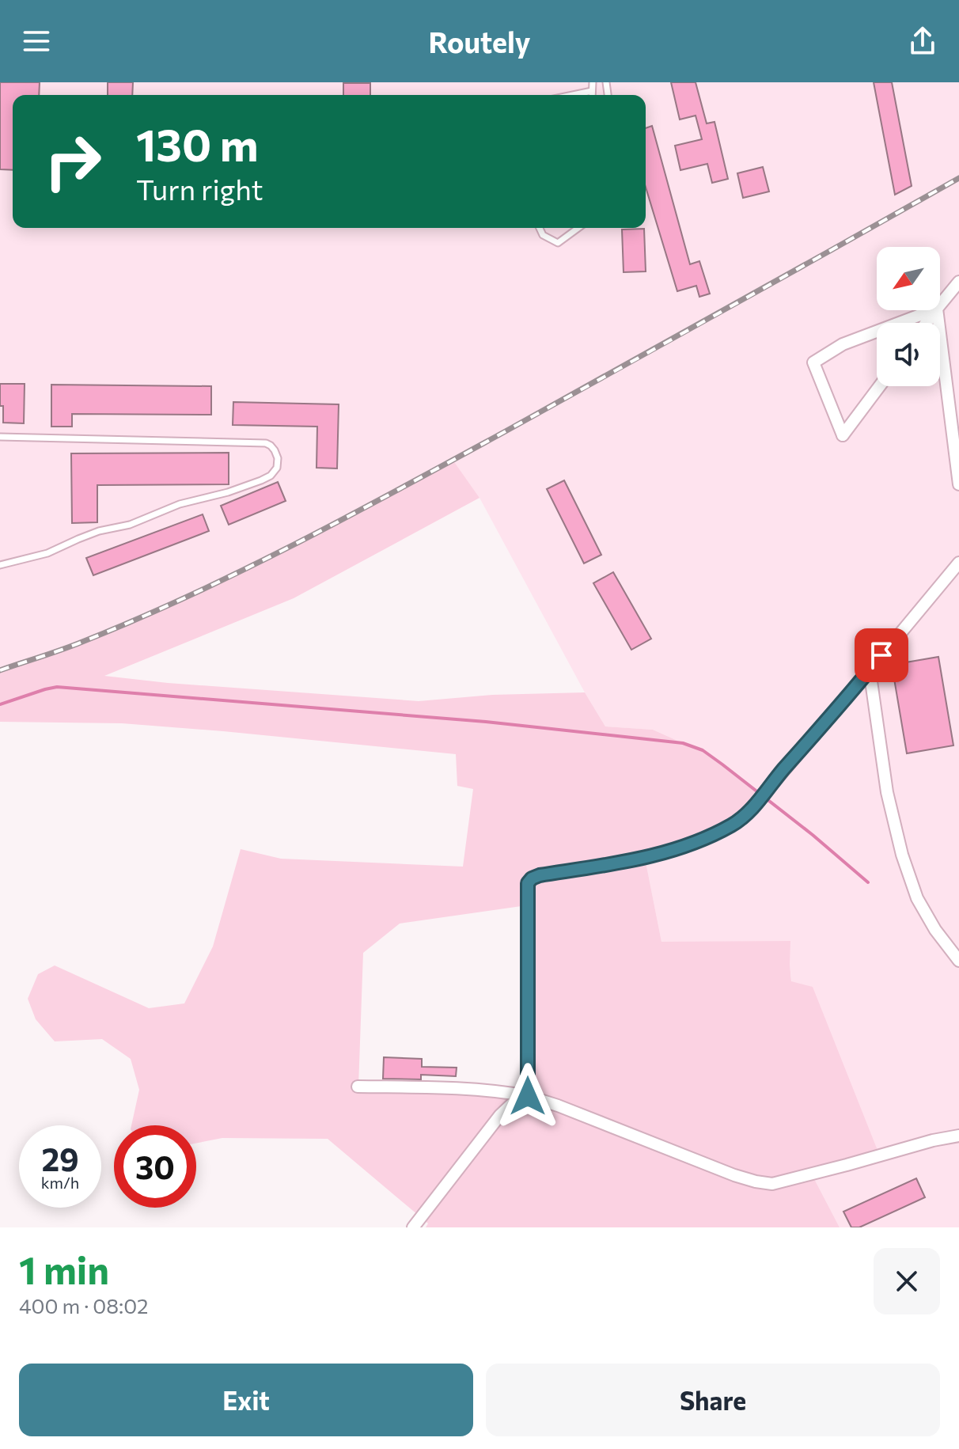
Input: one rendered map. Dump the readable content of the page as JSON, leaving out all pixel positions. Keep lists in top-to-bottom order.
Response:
{
  "north": "bottom left",
  "page": {
    "header": "Routely",
    "turn": ["130 m", "Turn right"],
    "speed": "29 km/h",
    "limit": "30",
    "heading": ["1 min", "400 m · 08:02"],
    "buttons": ["Exit", "Share"]
  }
}
